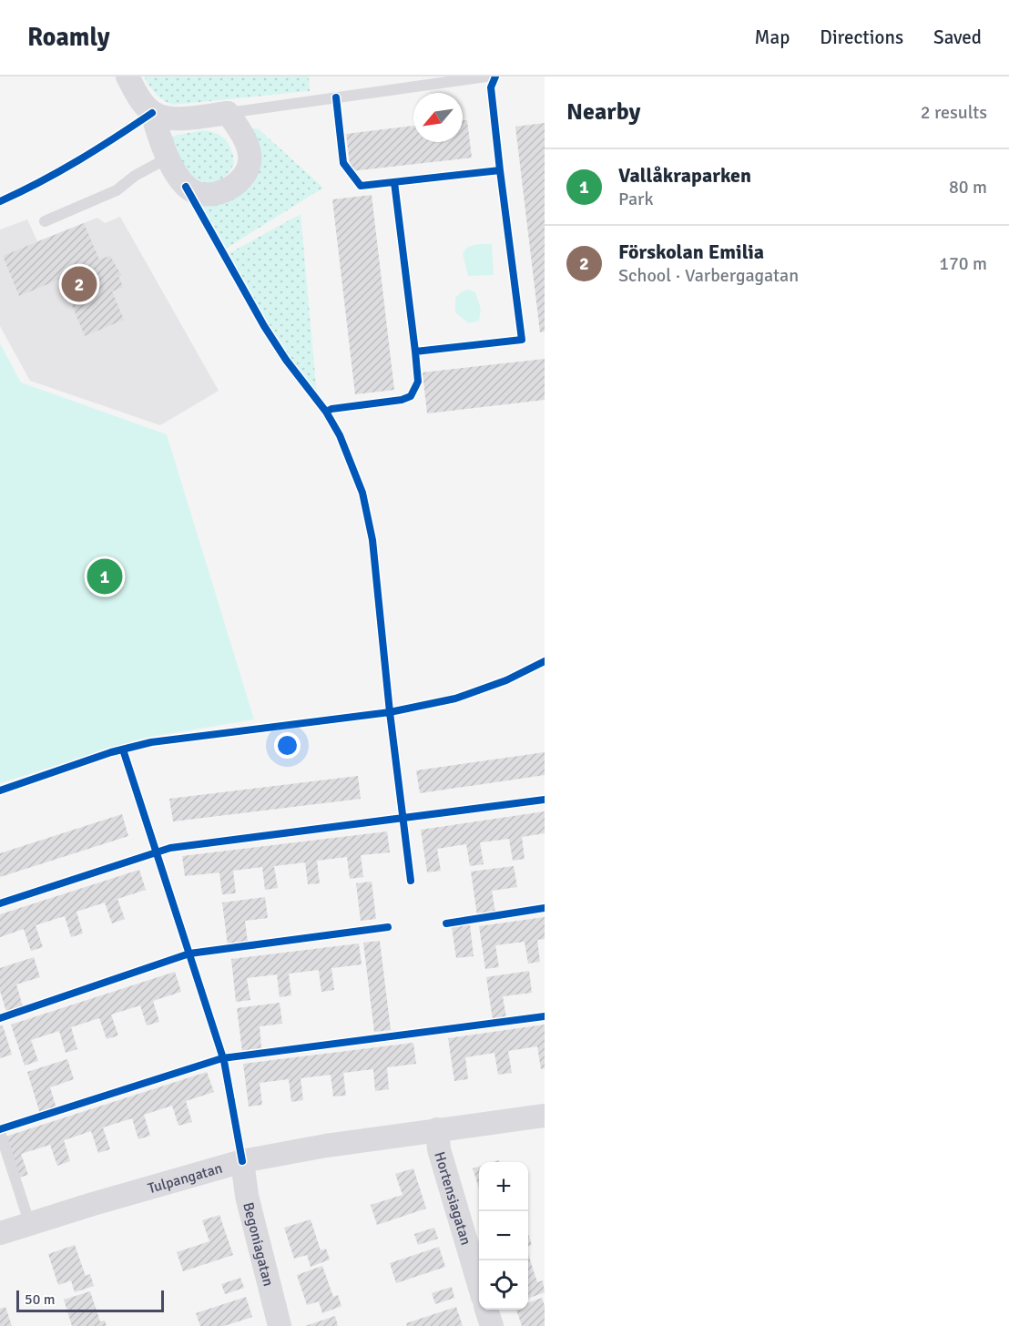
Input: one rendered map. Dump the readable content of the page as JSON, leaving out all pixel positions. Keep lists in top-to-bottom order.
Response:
{
  "streets": {
    "street": ["Tulpangatan", "Hortensiagatan", "Begoniagatan"]
  },
  "crossings": [
    ["Tulpangatan", "Hortensiagatan"],
    ["Tulpangatan", "Begoniagatan"]
  ],
  "scale_bar": "50 m",
  "north": "bottom left",
  "page": {
    "header": "Roamly",
    "nav": ["Map", "Directions", "Saved"],
    "heading": ["Nearby", "2 results"],
    "list": [
      {
        "mark": "1",
        "name": "Vallåkraparken",
        "note": "Park",
        "value": "80 m"
      },
      {
        "mark": "2",
        "name": "Förskolan Emilia",
        "note": "School · Varbergagatan",
        "value": "170 m"
      }
    ],
    "pins": ["2", "1"],
    "map_buttons": ["+", "−"],
    "scale": "50 m"
  }
}
